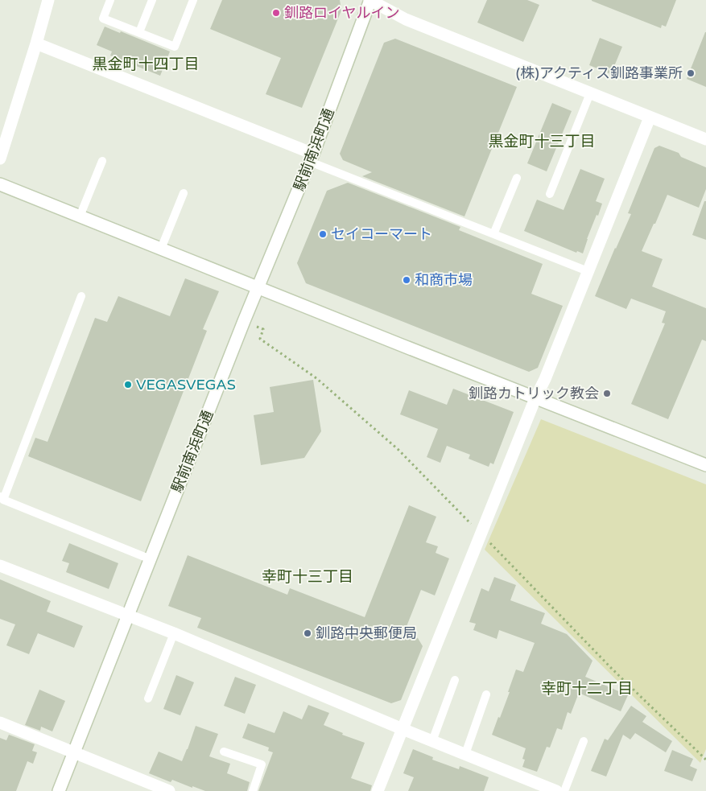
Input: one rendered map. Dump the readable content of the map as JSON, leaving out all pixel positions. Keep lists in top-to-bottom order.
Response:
{
  "streets": {
    "street": ["駅前南浜町通"]
  },
  "districts": [
    "黒金町十四丁目",
    "黒金町十三丁目",
    "幸町十三丁目",
    "幸町十二丁目"
  ],
  "places": [
    "釧路ロイヤルイン",
    "(株)アクティス釧路事業所",
    "セイコーマート",
    "和商市場",
    "VEGASVEGAS",
    "釧路カトリック教会",
    "釧路中央郵便局"
  ]
}
